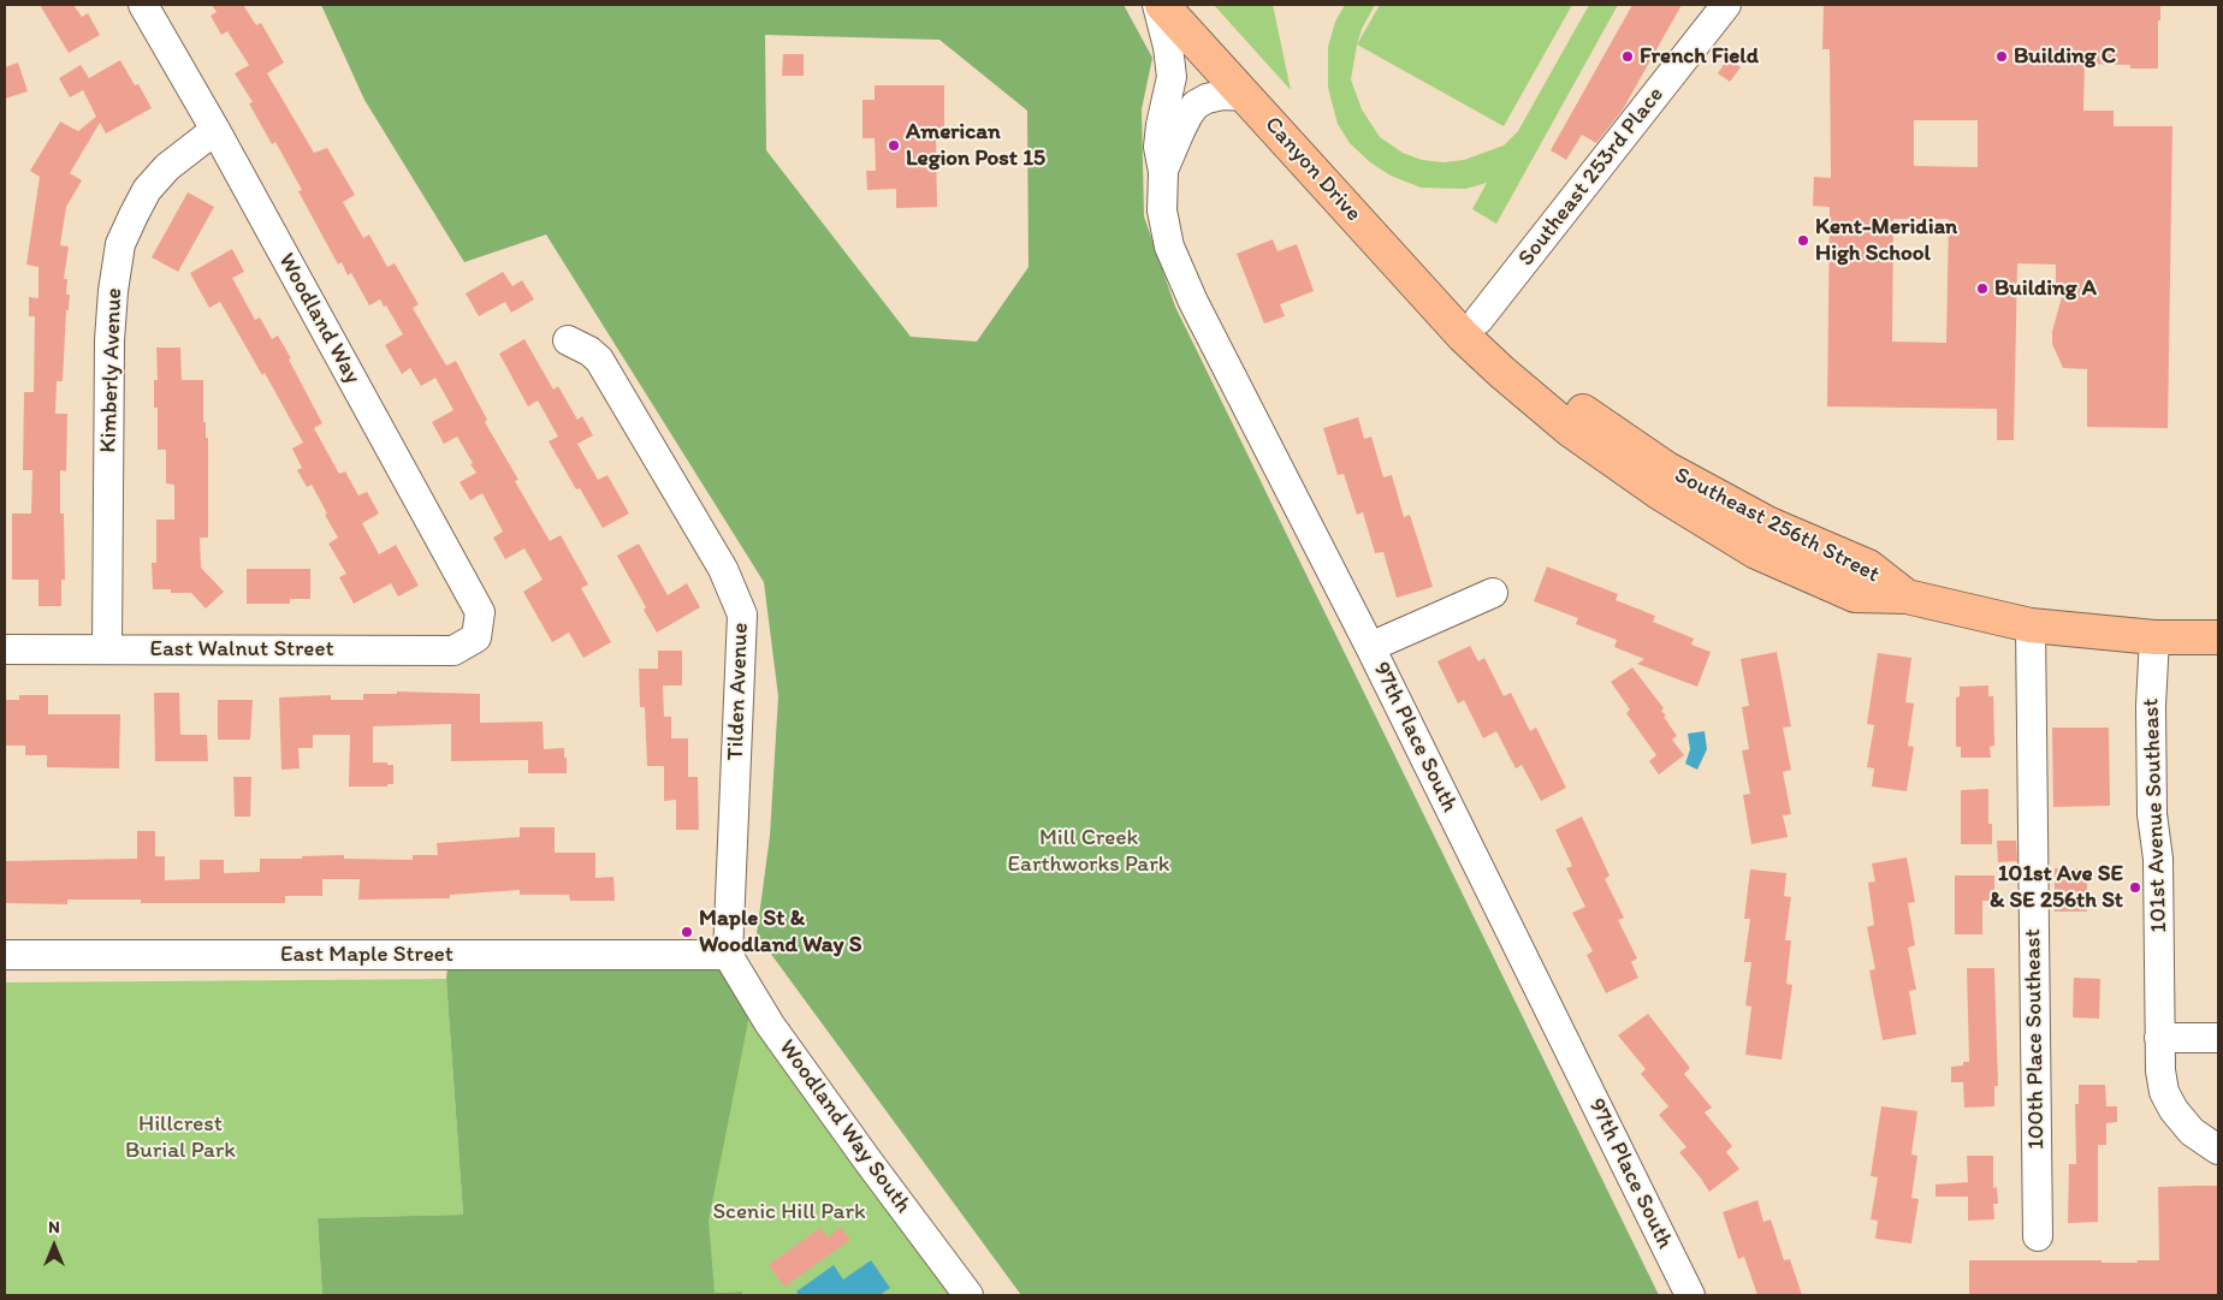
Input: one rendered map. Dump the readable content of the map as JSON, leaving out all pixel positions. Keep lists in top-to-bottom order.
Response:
{
  "streets": {
    "main road": ["Canyon Drive", "Southeast 256th Street"],
    "street": [
      "Southeast 253rd Place",
      "Woodland Way",
      "Kimberly Avenue",
      "East Walnut Street",
      "Tilden Avenue",
      "97th Place South",
      "101st Avenue Southeast",
      "East Maple Street",
      "100th Place Southeast",
      "Woodland Way South"
    ]
  },
  "crossings": [
    ["Canyon Drive", "Southeast 253rd Place"],
    ["Canyon Drive", "Southeast 256th Street"],
    ["Canyon Drive", "97th Place South"],
    ["Southeast 253rd Place", "Southeast 256th Street"],
    ["Woodland Way", "Kimberly Avenue"],
    ["Woodland Way", "East Walnut Street"],
    ["Kimberly Avenue", "East Walnut Street"],
    ["Southeast 256th Street", "101st Avenue Southeast"],
    ["Southeast 256th Street", "100th Place Southeast"],
    ["Tilden Avenue", "East Maple Street"],
    ["Tilden Avenue", "Woodland Way South"],
    ["East Maple Street", "Woodland Way South"]
  ],
  "parks": ["Mill Creek Earthworks Park", "Hillcrest Burial Park", "Scenic Hill Park"],
  "places": [
    "French Field",
    "Building C",
    "American Legion Post 15",
    "Kent-Meridian High School",
    "Building A",
    "101st Ave SE & SE 256th St",
    "Maple St & Woodland Way S"
  ],
  "north": "top"
}
